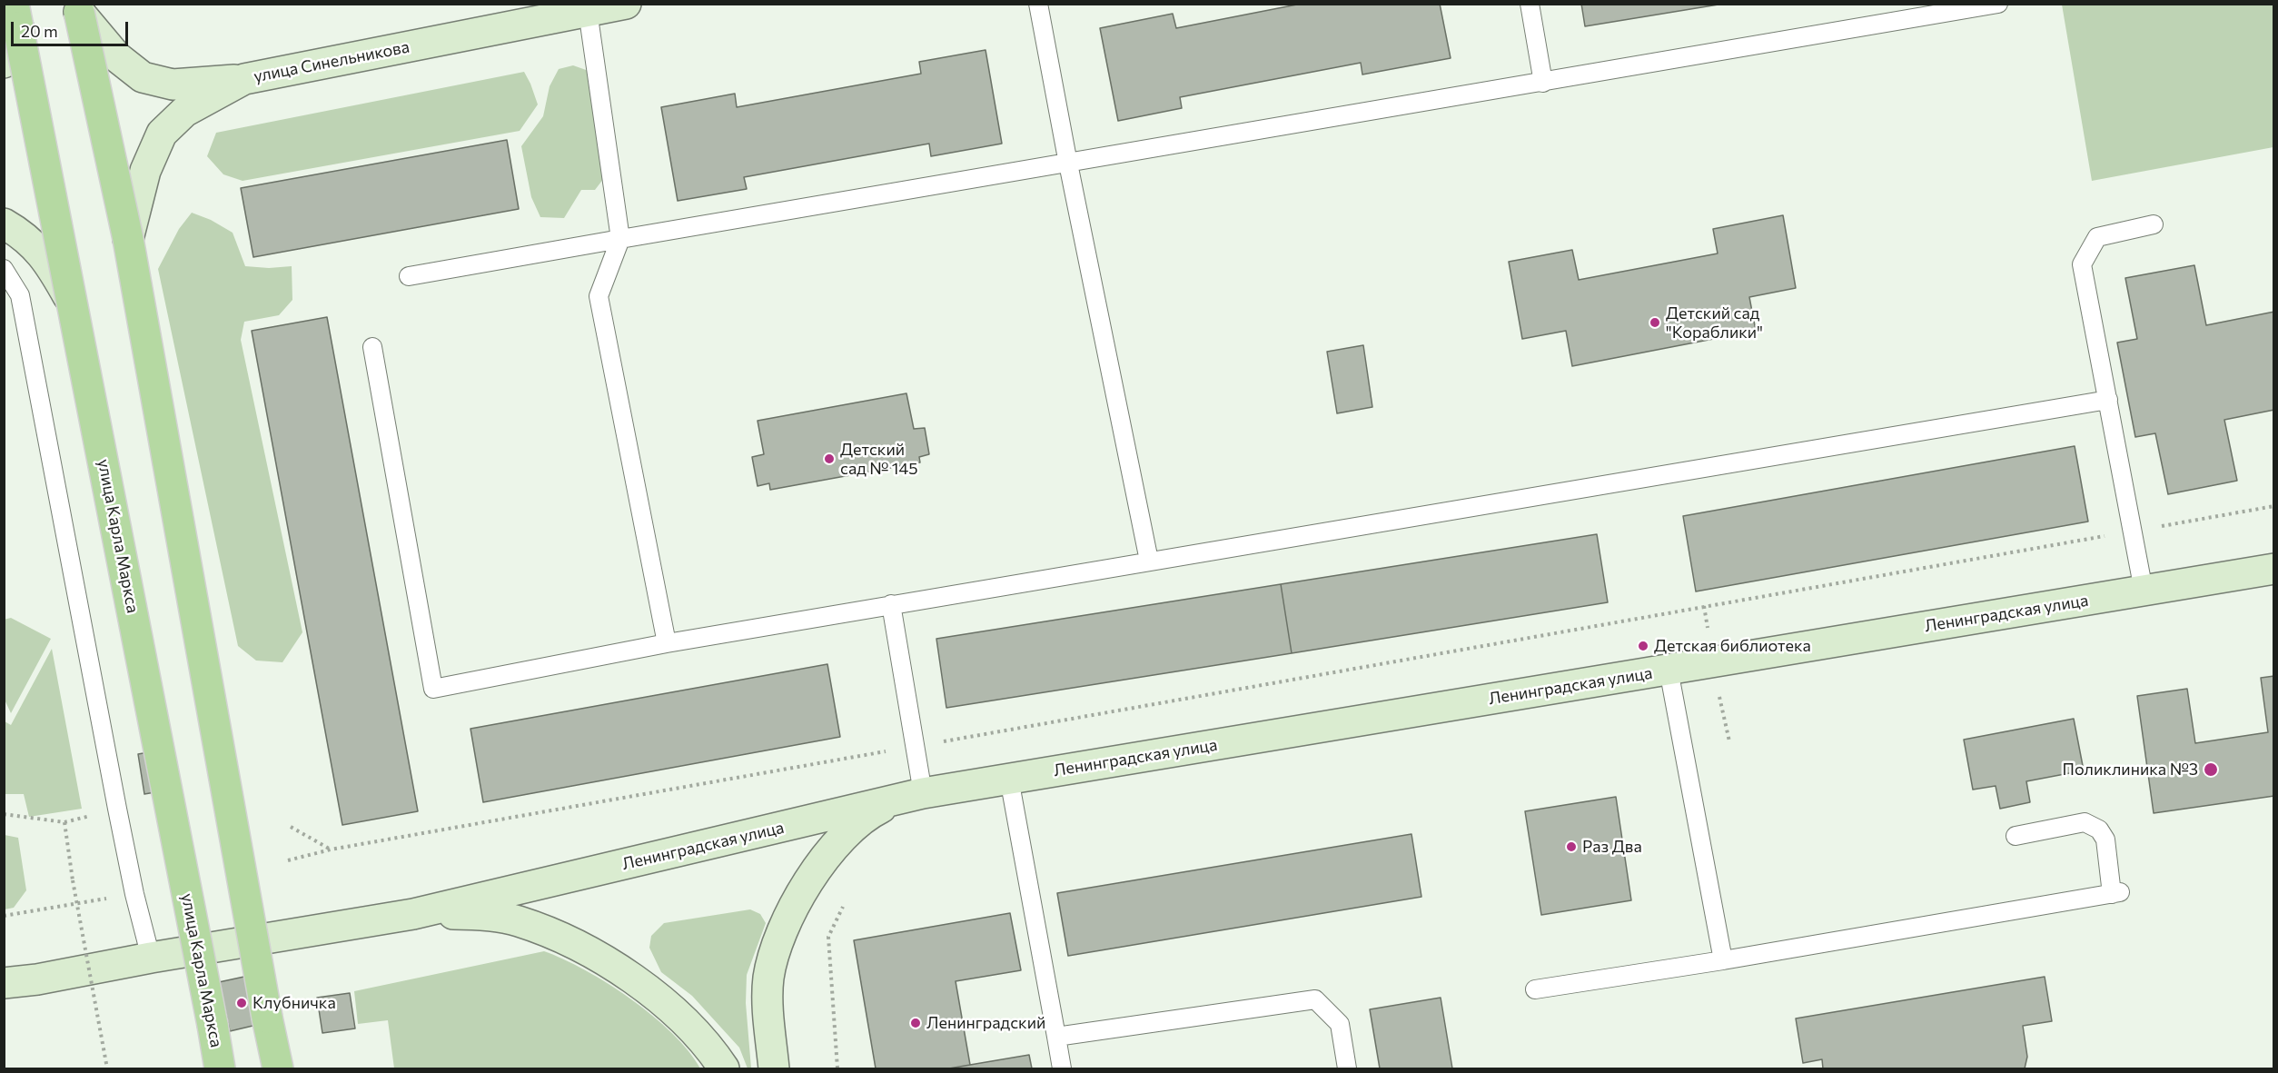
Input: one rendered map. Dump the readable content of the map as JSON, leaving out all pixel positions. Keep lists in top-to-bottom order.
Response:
{
  "streets": {
    "main road": ["улица Синельникова", "улица Карла Маркса", "Ленинградская улица"]
  },
  "places": [
    "Детский сад \"Кораблики\"",
    "Детский сад № 145",
    "Детская библиотека",
    "Поликлиника №3",
    "Раз Два",
    "Клубничка",
    "Ленинградский"
  ],
  "scale_bar": "20 m"
}
